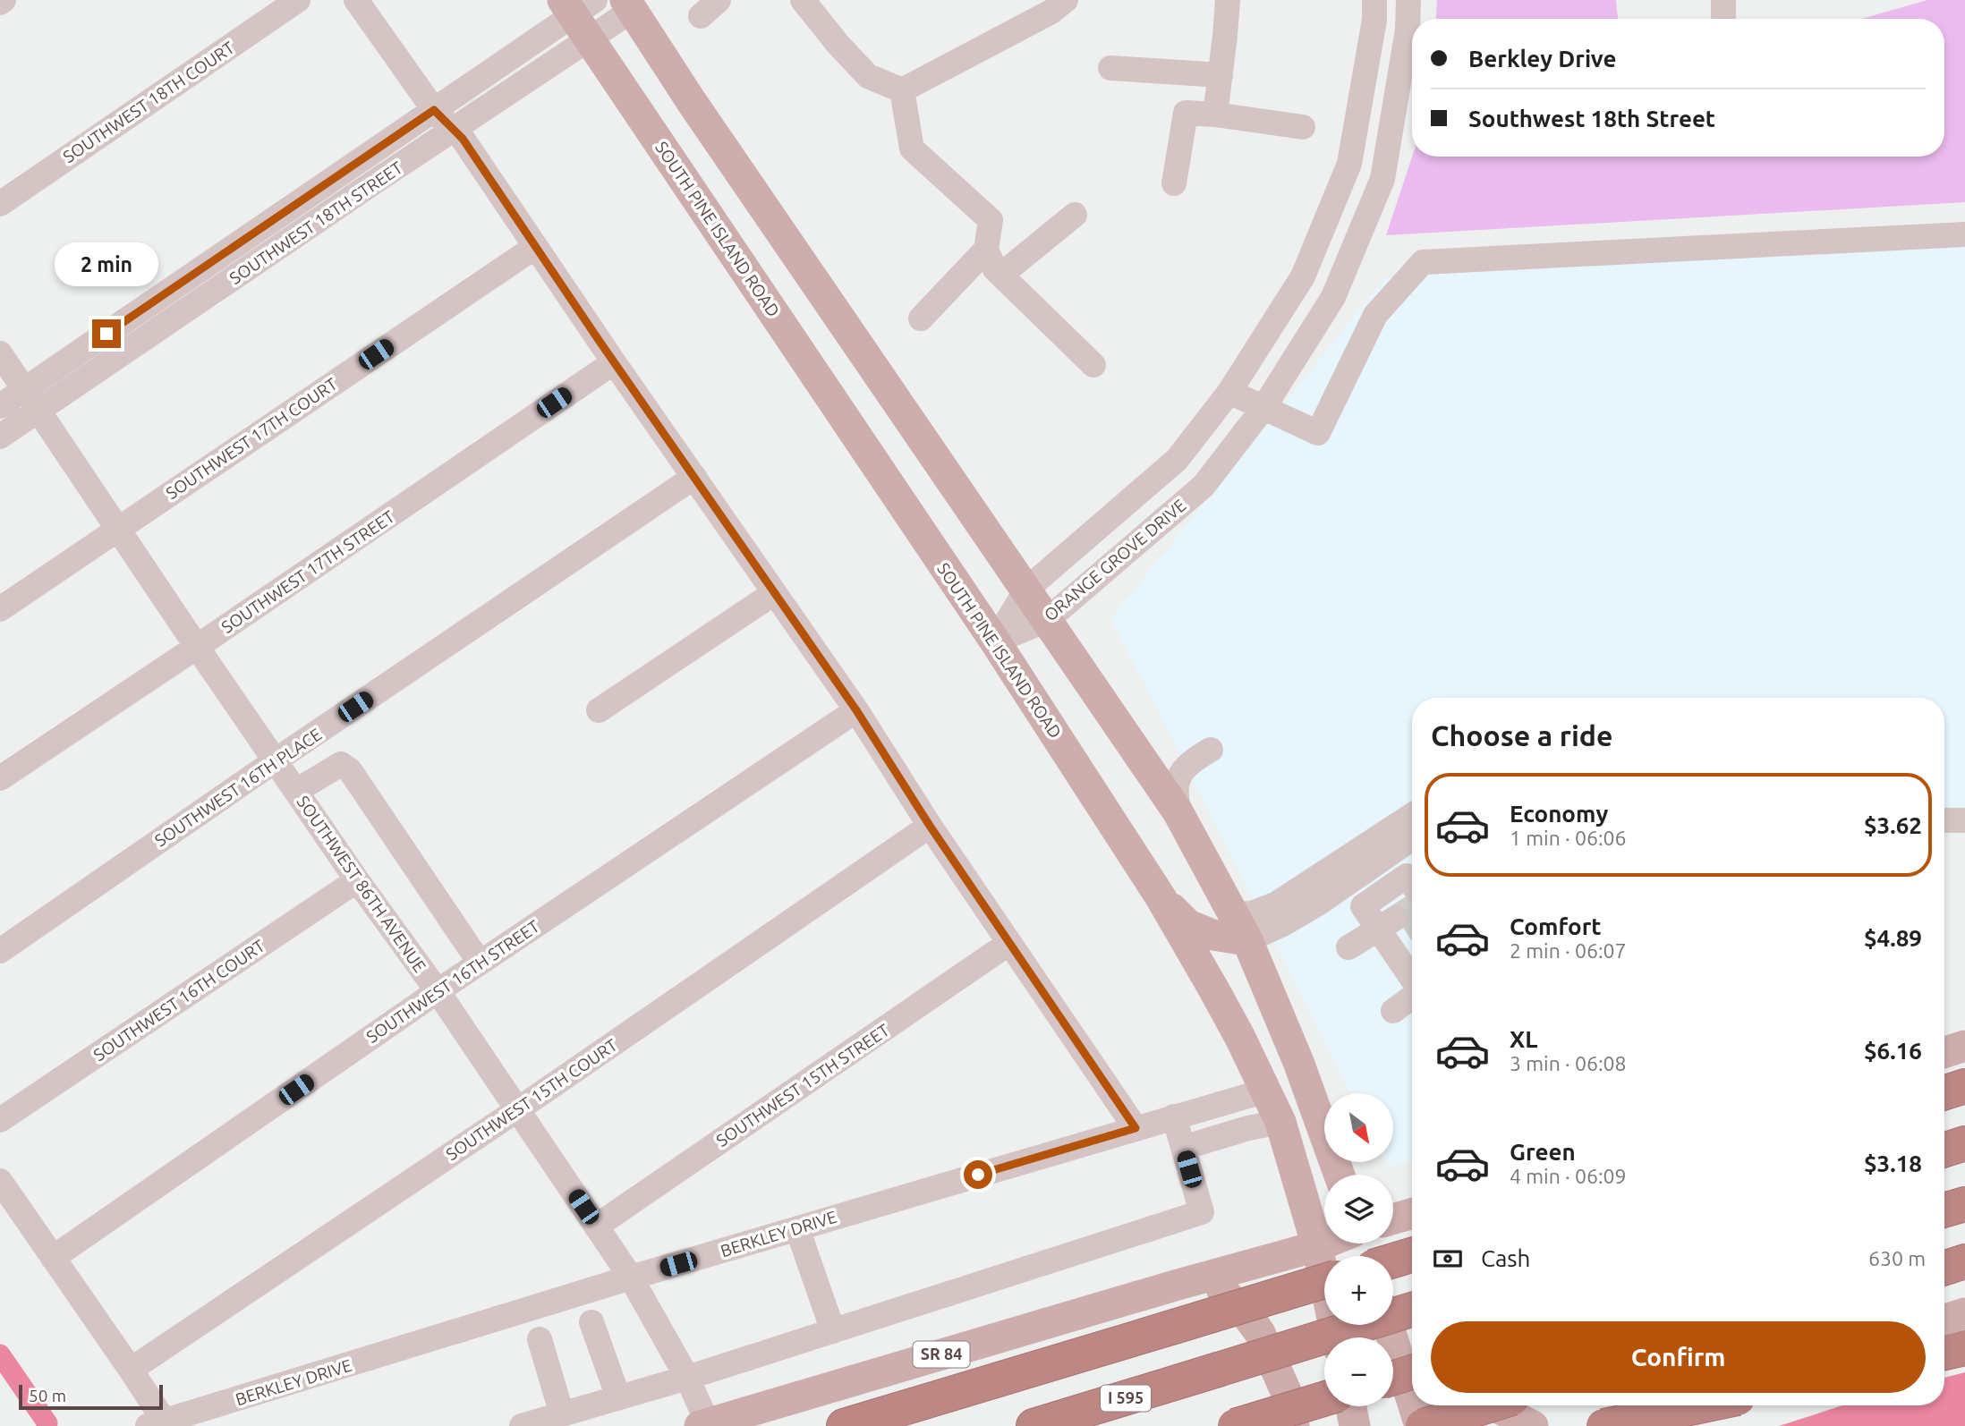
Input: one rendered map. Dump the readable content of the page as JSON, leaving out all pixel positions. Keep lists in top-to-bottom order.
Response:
{
  "streets": {
    "highway": ["I 595"],
    "main road": ["SOUTH PINE ISLAND ROAD", "SR 84"],
    "street": [
      "SOUTHWEST 18TH COURT",
      "SOUTHWEST 18TH STREET",
      "SOUTHWEST 17TH COURT",
      "ORANGE GROVE DRIVE",
      "SOUTHWEST 17TH STREET",
      "SOUTHWEST 16TH PLACE",
      "SOUTHWEST 86TH AVENUE",
      "SOUTHWEST 16TH STREET",
      "SOUTHWEST 16TH COURT",
      "SOUTHWEST 15TH STREET",
      "SOUTHWEST 15TH COURT",
      "BERKLEY DRIVE"
    ]
  },
  "crossings": [
    ["SOUTHWEST 18TH STREET", "SOUTH PINE ISLAND ROAD"],
    ["SOUTHWEST 18TH STREET", "SOUTHWEST 86TH AVENUE"],
    ["SOUTH PINE ISLAND ROAD", "ORANGE GROVE DRIVE"],
    ["SOUTH PINE ISLAND ROAD", "BERKLEY DRIVE"],
    ["SOUTH PINE ISLAND ROAD", "SR 84"],
    ["SOUTHWEST 17TH COURT", "SOUTHWEST 86TH AVENUE"],
    ["SOUTHWEST 17TH STREET", "SOUTHWEST 86TH AVENUE"],
    ["SOUTHWEST 16TH PLACE", "SOUTHWEST 86TH AVENUE"],
    ["SOUTHWEST 86TH AVENUE", "SOUTHWEST 16TH STREET"],
    ["SOUTHWEST 86TH AVENUE", "SOUTHWEST 16TH COURT"],
    ["SOUTHWEST 86TH AVENUE", "SOUTHWEST 15TH STREET"],
    ["SOUTHWEST 86TH AVENUE", "SOUTHWEST 15TH COURT"],
    ["SOUTHWEST 86TH AVENUE", "BERKLEY DRIVE"],
    ["SOUTHWEST 86TH AVENUE", "SR 84"]
  ],
  "scale_bar": "50 m",
  "north": "bottom right",
  "page": {
    "banner": ["Berkley Drive", "Southwest 18th Street"],
    "bubble": "2 min",
    "heading": "Choose a ride",
    "list": [
      {
        "name": "Economy",
        "note": "1 min · 06:06",
        "value": "$3.62"
      },
      {
        "name": "Comfort",
        "note": "2 min · 06:07",
        "value": "$4.89"
      },
      {
        "name": "XL",
        "note": "3 min · 06:08",
        "value": "$6.16"
      },
      {
        "name": "Green",
        "note": "4 min · 06:09",
        "value": "$3.18"
      }
    ],
    "map_buttons": ["+", "−"],
    "pay": ["Cash", "630 m"],
    "buttons": "Confirm",
    "scale": "50 m"
  }
}
